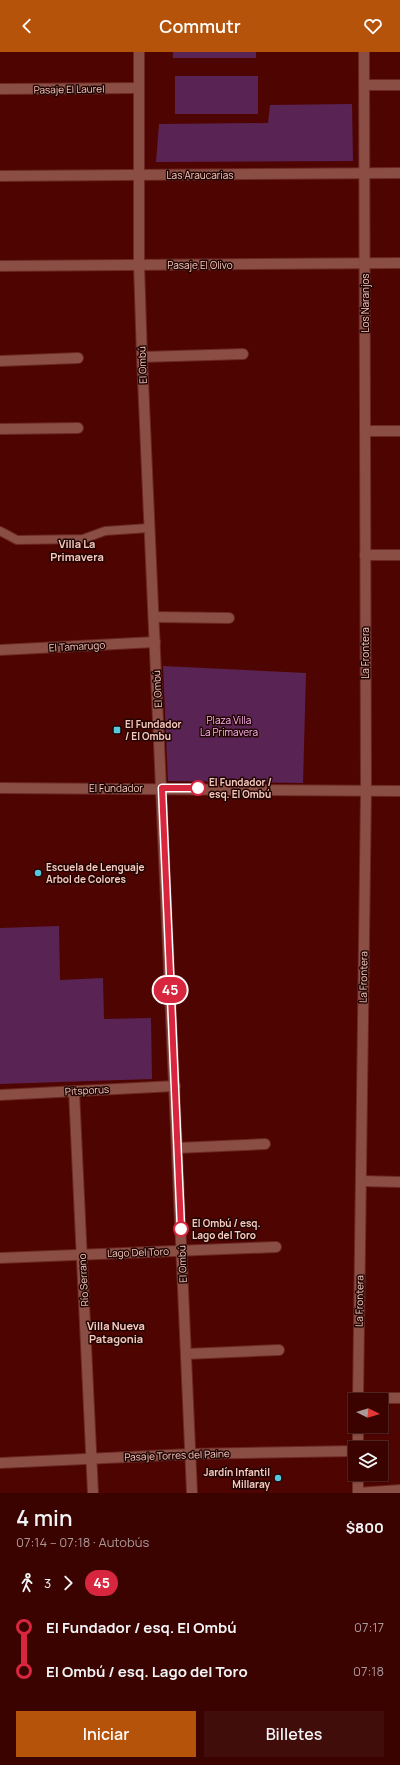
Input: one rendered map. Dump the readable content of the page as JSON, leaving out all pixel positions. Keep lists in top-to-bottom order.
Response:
{
  "streets": {
    "street": [
      "Pasaje El Laurel",
      "Las Araucarias",
      "Pasaje El Olivo",
      "Los Naranjos",
      "El Ombú",
      "El Tamarugo",
      "La Frontera",
      "El Fundador",
      "Pitsporus",
      "Lago Del Toro",
      "Río Serrano",
      "Pasaje Torres del Paine"
    ]
  },
  "crossings": [
    ["Pasaje El Laurel", "El Ombú"],
    ["Las Araucarias", "Los Naranjos"],
    ["Las Araucarias", "El Ombú"],
    ["Pasaje El Olivo", "Los Naranjos"],
    ["Pasaje El Olivo", "El Ombú"],
    ["Los Naranjos", "La Frontera"],
    ["El Ombú", "El Tamarugo"],
    ["El Ombú", "El Fundador"],
    ["El Ombú", "Pitsporus"],
    ["El Ombú", "Lago Del Toro"],
    ["El Ombú", "Pasaje Torres del Paine"],
    ["La Frontera", "El Fundador"],
    ["Pitsporus", "Río Serrano"],
    ["Lago Del Toro", "Río Serrano"],
    ["Río Serrano", "Pasaje Torres del Paine"]
  ],
  "districts": ["Villa La Primavera", "Villa Nueva Patagonia"],
  "parks": ["Plaza Villa La Primavera"],
  "places": {
    "transit": ["El Fundador / El Ombu"],
    "other": [
      "El Fundador / esq. El Ombú",
      "Escuela de Lenguaje Arbol de Colores",
      "El Ombú / esq. Lago del Toro",
      "Jardín Infantil Millaray"
    ]
  },
  "lines": ["bus line 45"],
  "north": "right",
  "page": {
    "header": "Commutr",
    "on_map": "45",
    "heading": ["4 min", "07:14 – 07:18 · Autobús", "$800"],
    "legs": ["3", "45"],
    "list": [
      {
        "name": "El Fundador / esq. El Ombú",
        "value": "07:17"
      },
      {
        "name": "El Ombú / esq. Lago del Toro",
        "value": "07:18"
      }
    ],
    "buttons": ["Iniciar", "Billetes"]
  }
}
